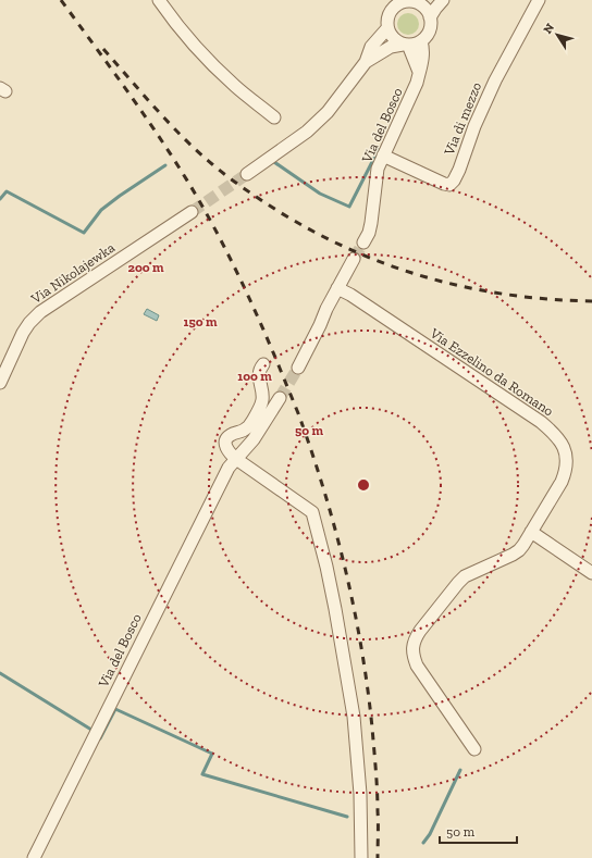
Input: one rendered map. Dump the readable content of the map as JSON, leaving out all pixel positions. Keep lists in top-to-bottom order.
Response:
{
  "streets": {
    "street": [
      "Via di mezzo",
      "Via del Bosco",
      "Via Nikolajewka",
      "Via Ezzelino da Romano"
    ]
  },
  "crossings": [
    ["Via di mezzo", "Via del Bosco"]
  ],
  "scale_bar": "50 m",
  "north": "top left",
  "rings": [
    "200 m",
    "150 m",
    "100 m",
    "50 m"
  ]
}
